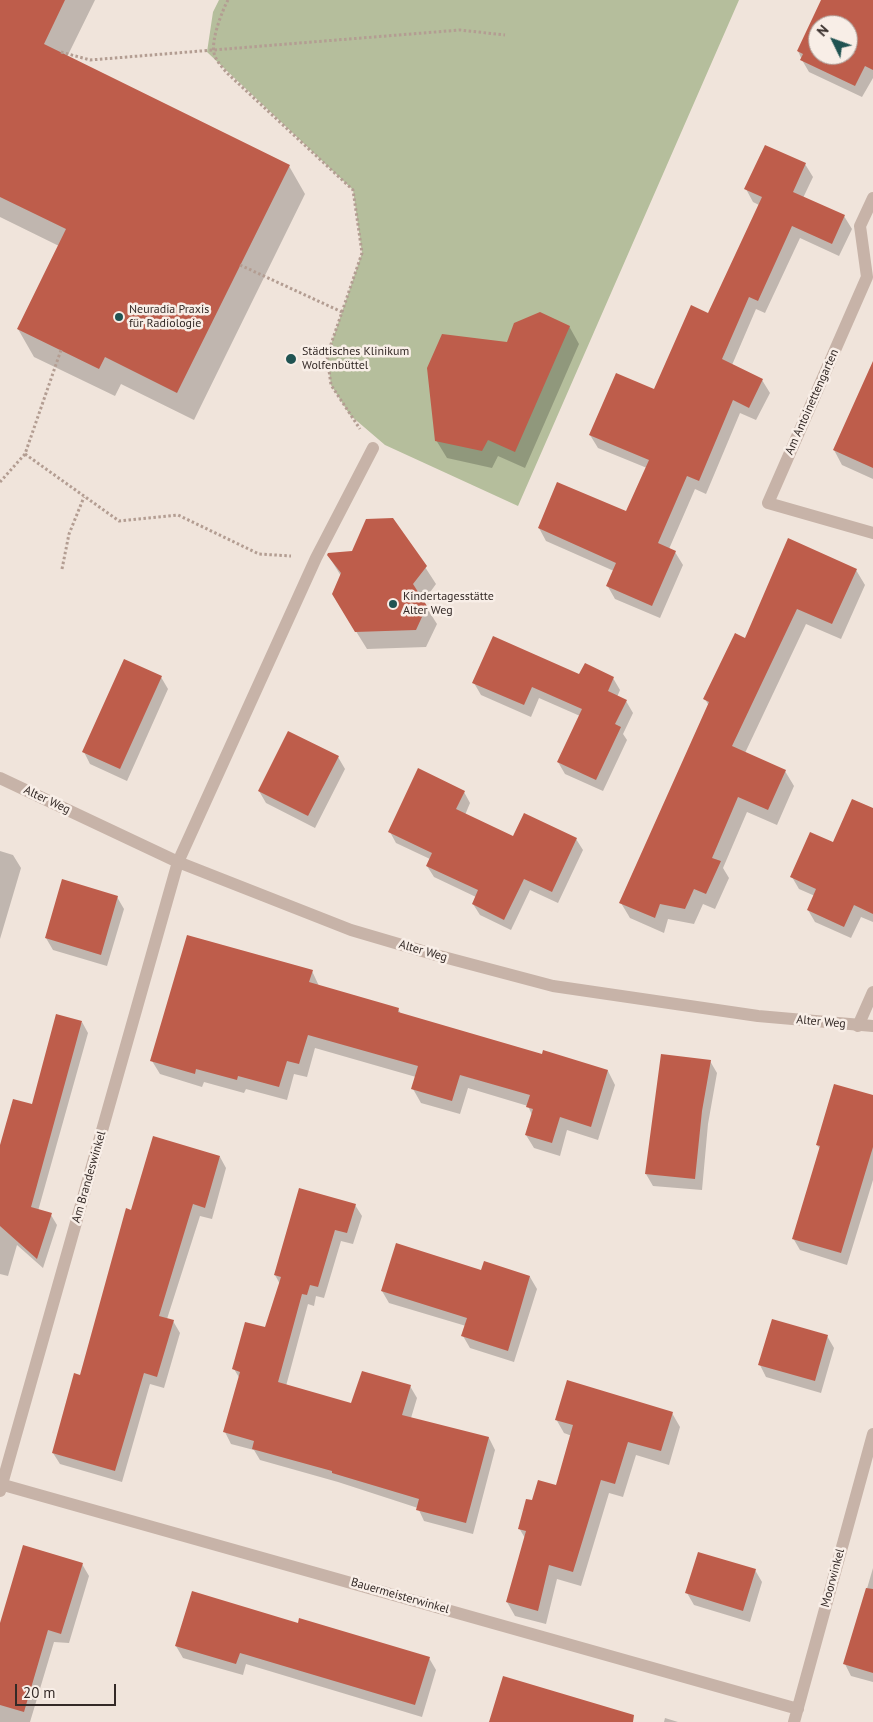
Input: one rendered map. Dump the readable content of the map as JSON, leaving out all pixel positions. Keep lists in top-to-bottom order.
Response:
{
  "streets": {
    "street": [
      "Am Antoinettengarten",
      "Alter Weg",
      "Am Brandeswinkel",
      "Moorwinkel",
      "Bauermeisterwinkel"
    ]
  },
  "crossings": [
    ["Alter Weg", "Am Brandeswinkel"],
    ["Am Brandeswinkel", "Bauermeisterwinkel"],
    ["Moorwinkel", "Bauermeisterwinkel"]
  ],
  "places": ["Neuradia Praxis für Radiologie", "Städtisches Klinikum Wolfenbüttel", "Kindertagesstätte Alter Weg"],
  "scale_bar": "20 m",
  "north": "top left"
}
